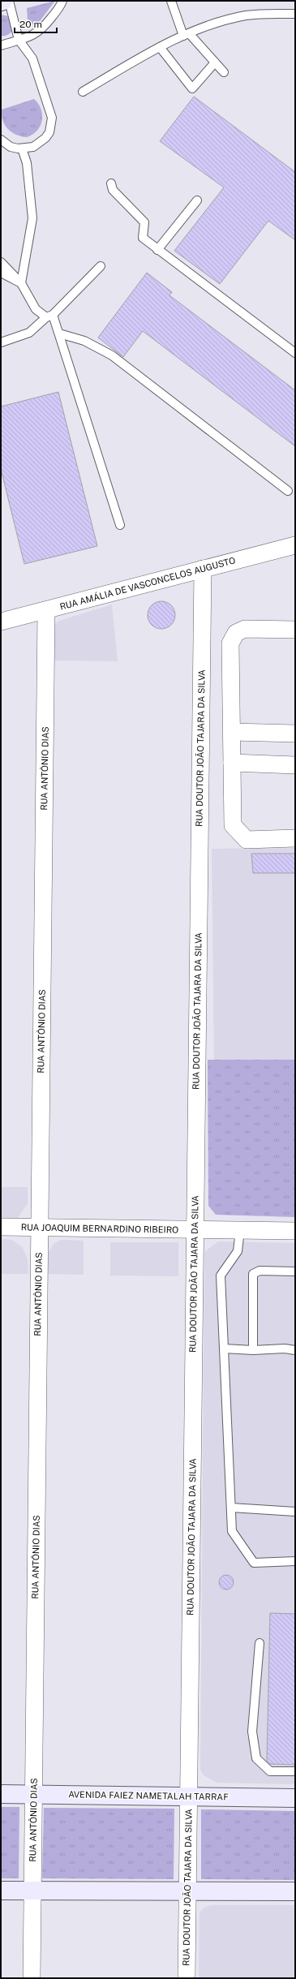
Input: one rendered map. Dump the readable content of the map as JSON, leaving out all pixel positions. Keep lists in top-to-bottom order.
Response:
{
  "streets": {
    "street": [
      "RUA AMÁLIA DE VASCONCELOS AUGUSTO",
      "RUA DOUTOR JOÃO TAJARA DA SILVA",
      "RUA ANTÔNIO DIAS",
      "RUA JOAQUIM BERNARDINO RIBEIRO",
      "AVENIDA FAIEZ NAMETALAH TARRAF"
    ]
  },
  "crossings": [
    ["RUA AMÁLIA DE VASCONCELOS AUGUSTO", "RUA DOUTOR JOÃO TAJARA DA SILVA"],
    ["RUA AMÁLIA DE VASCONCELOS AUGUSTO", "RUA ANTÔNIO DIAS"],
    ["RUA DOUTOR JOÃO TAJARA DA SILVA", "RUA JOAQUIM BERNARDINO RIBEIRO"],
    ["RUA DOUTOR JOÃO TAJARA DA SILVA", "AVENIDA FAIEZ NAMETALAH TARRAF"],
    ["RUA ANTÔNIO DIAS", "RUA JOAQUIM BERNARDINO RIBEIRO"],
    ["RUA ANTÔNIO DIAS", "AVENIDA FAIEZ NAMETALAH TARRAF"]
  ],
  "scale_bar": "20 m"
}
